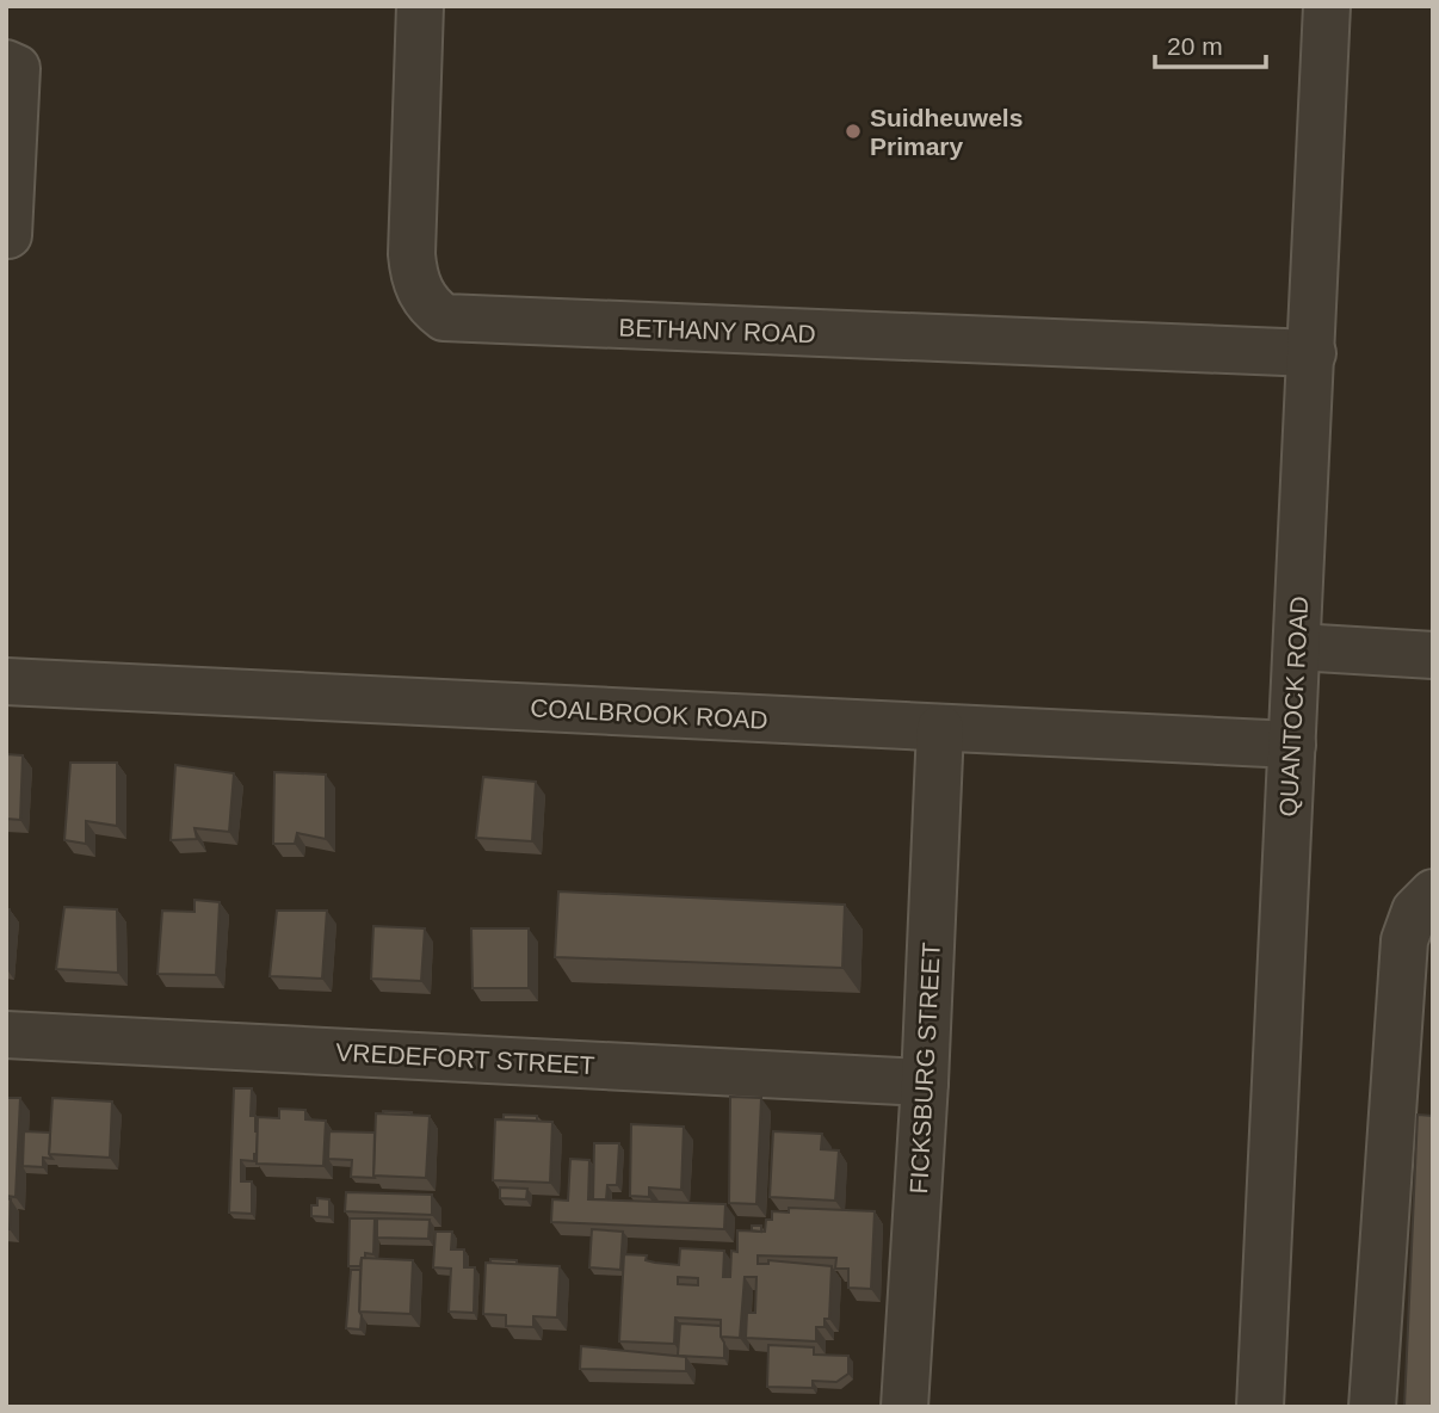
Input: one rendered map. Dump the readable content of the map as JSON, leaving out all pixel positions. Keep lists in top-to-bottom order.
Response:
{
  "streets": {
    "street": [
      "BETHANY ROAD",
      "QUANTOCK ROAD",
      "COALBROOK ROAD",
      "VREDEFORT STREET",
      "FICKSBURG STREET"
    ]
  },
  "crossings": [
    ["BETHANY ROAD", "QUANTOCK ROAD"],
    ["QUANTOCK ROAD", "COALBROOK ROAD"],
    ["COALBROOK ROAD", "FICKSBURG STREET"],
    ["VREDEFORT STREET", "FICKSBURG STREET"]
  ],
  "places": ["Suidheuwels Primary"],
  "scale_bar": "20 m"
}
